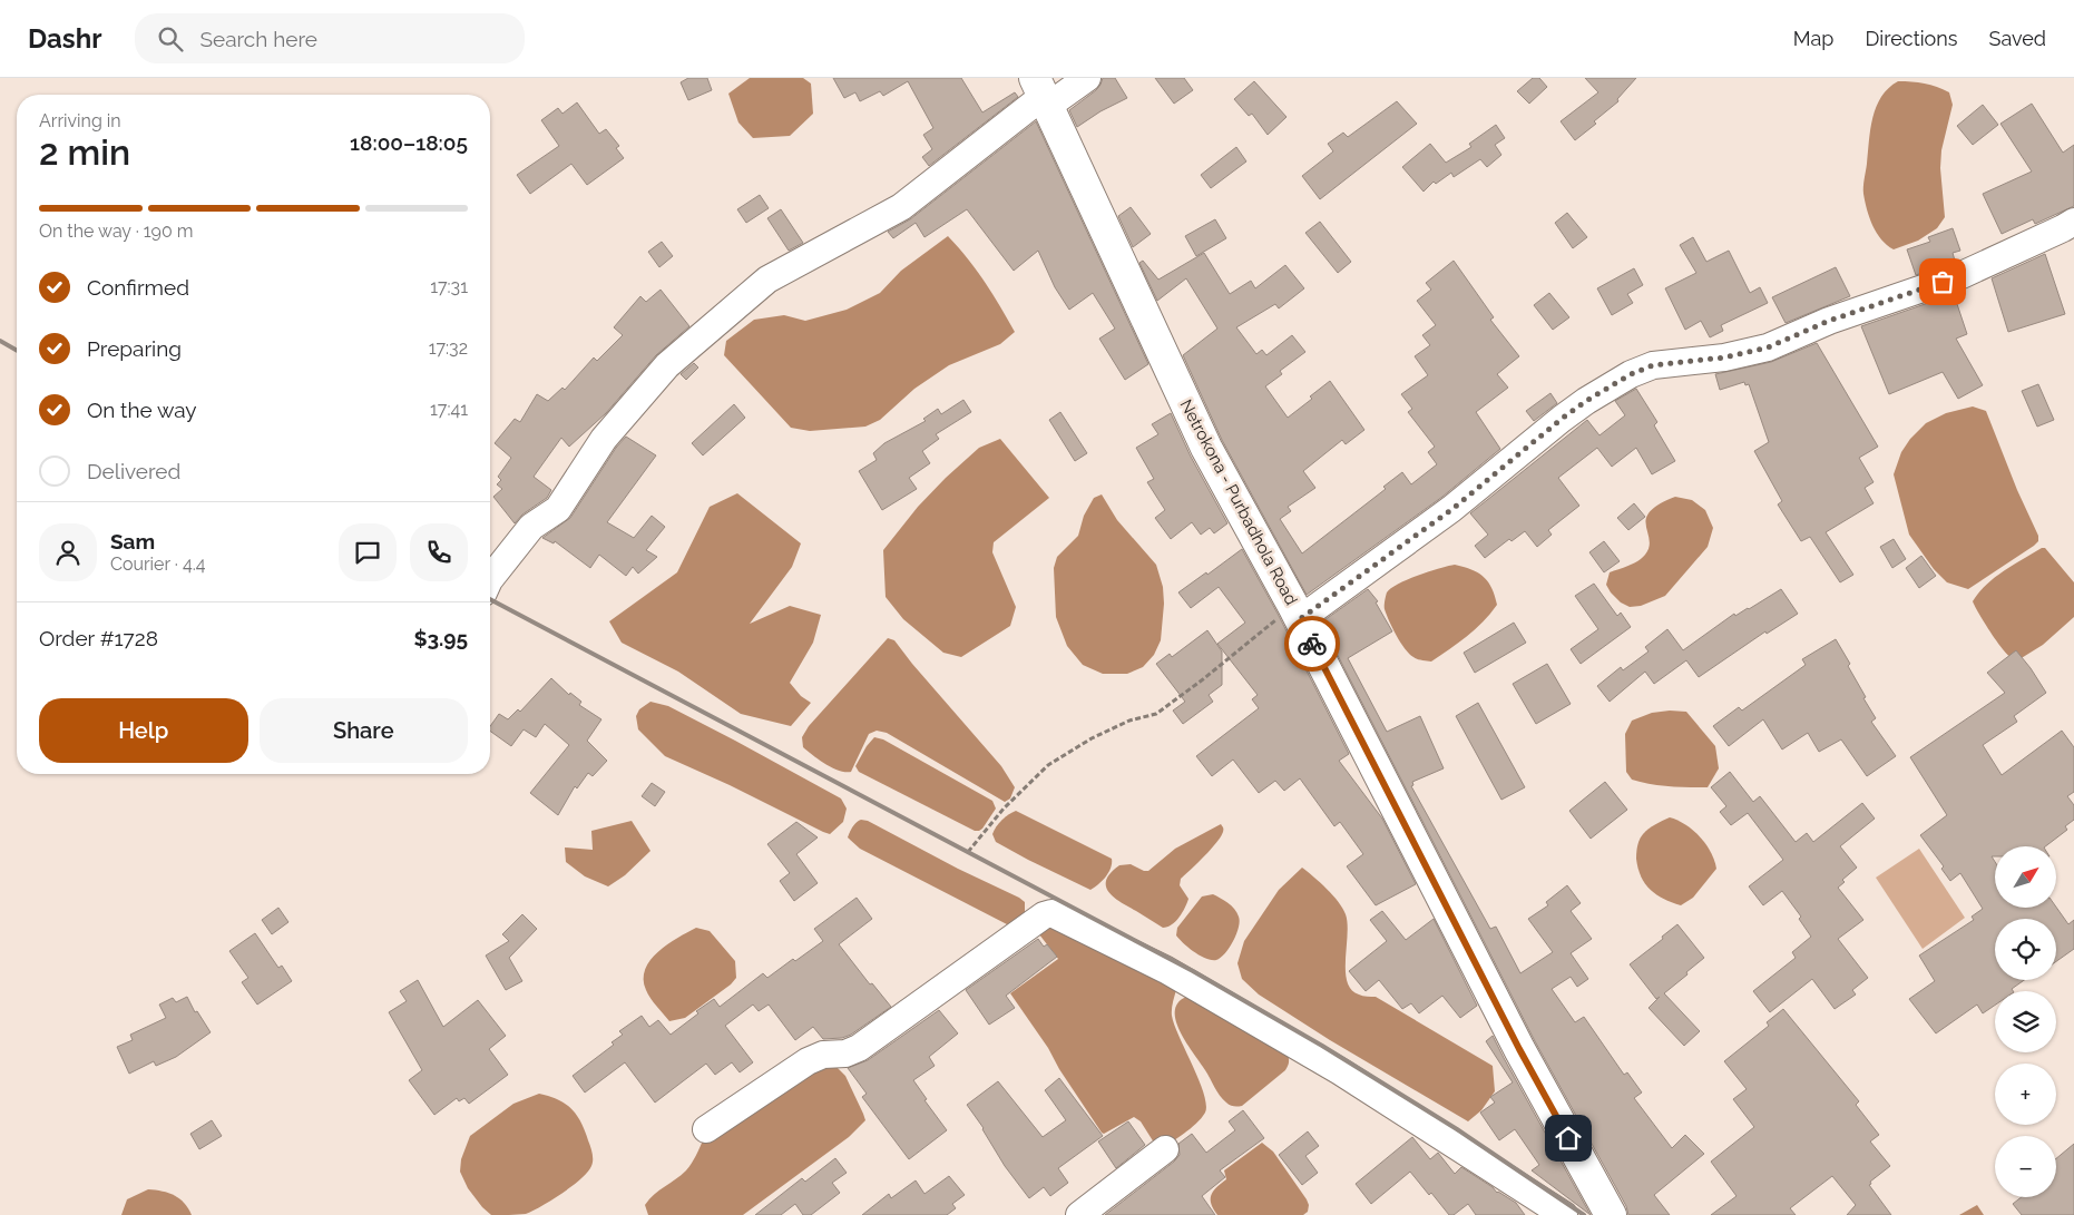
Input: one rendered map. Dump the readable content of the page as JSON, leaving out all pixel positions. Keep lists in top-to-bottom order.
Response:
{
  "streets": {
    "main road": ["Netrokona - Purbadhola Road"]
  },
  "north": "top right",
  "page": {
    "header": "Dashr",
    "search": "Search here",
    "nav": ["Map", "Directions", "Saved"],
    "heading": ["2 min", "Arriving in", "18:00–18:05"],
    "panel": [
      "Sam",
      "Courier · 4.4",
      "Order #1728",
      "$3.95"
    ],
    "bar": "On the way · 190 m",
    "list": [
      ["Confirmed", "17:31"],
      ["Preparing", "17:32"],
      ["On the way", "17:41"],
      "Delivered"
    ],
    "buttons": ["Help", "Share"],
    "map_buttons": ["+", "−"]
  }
}
